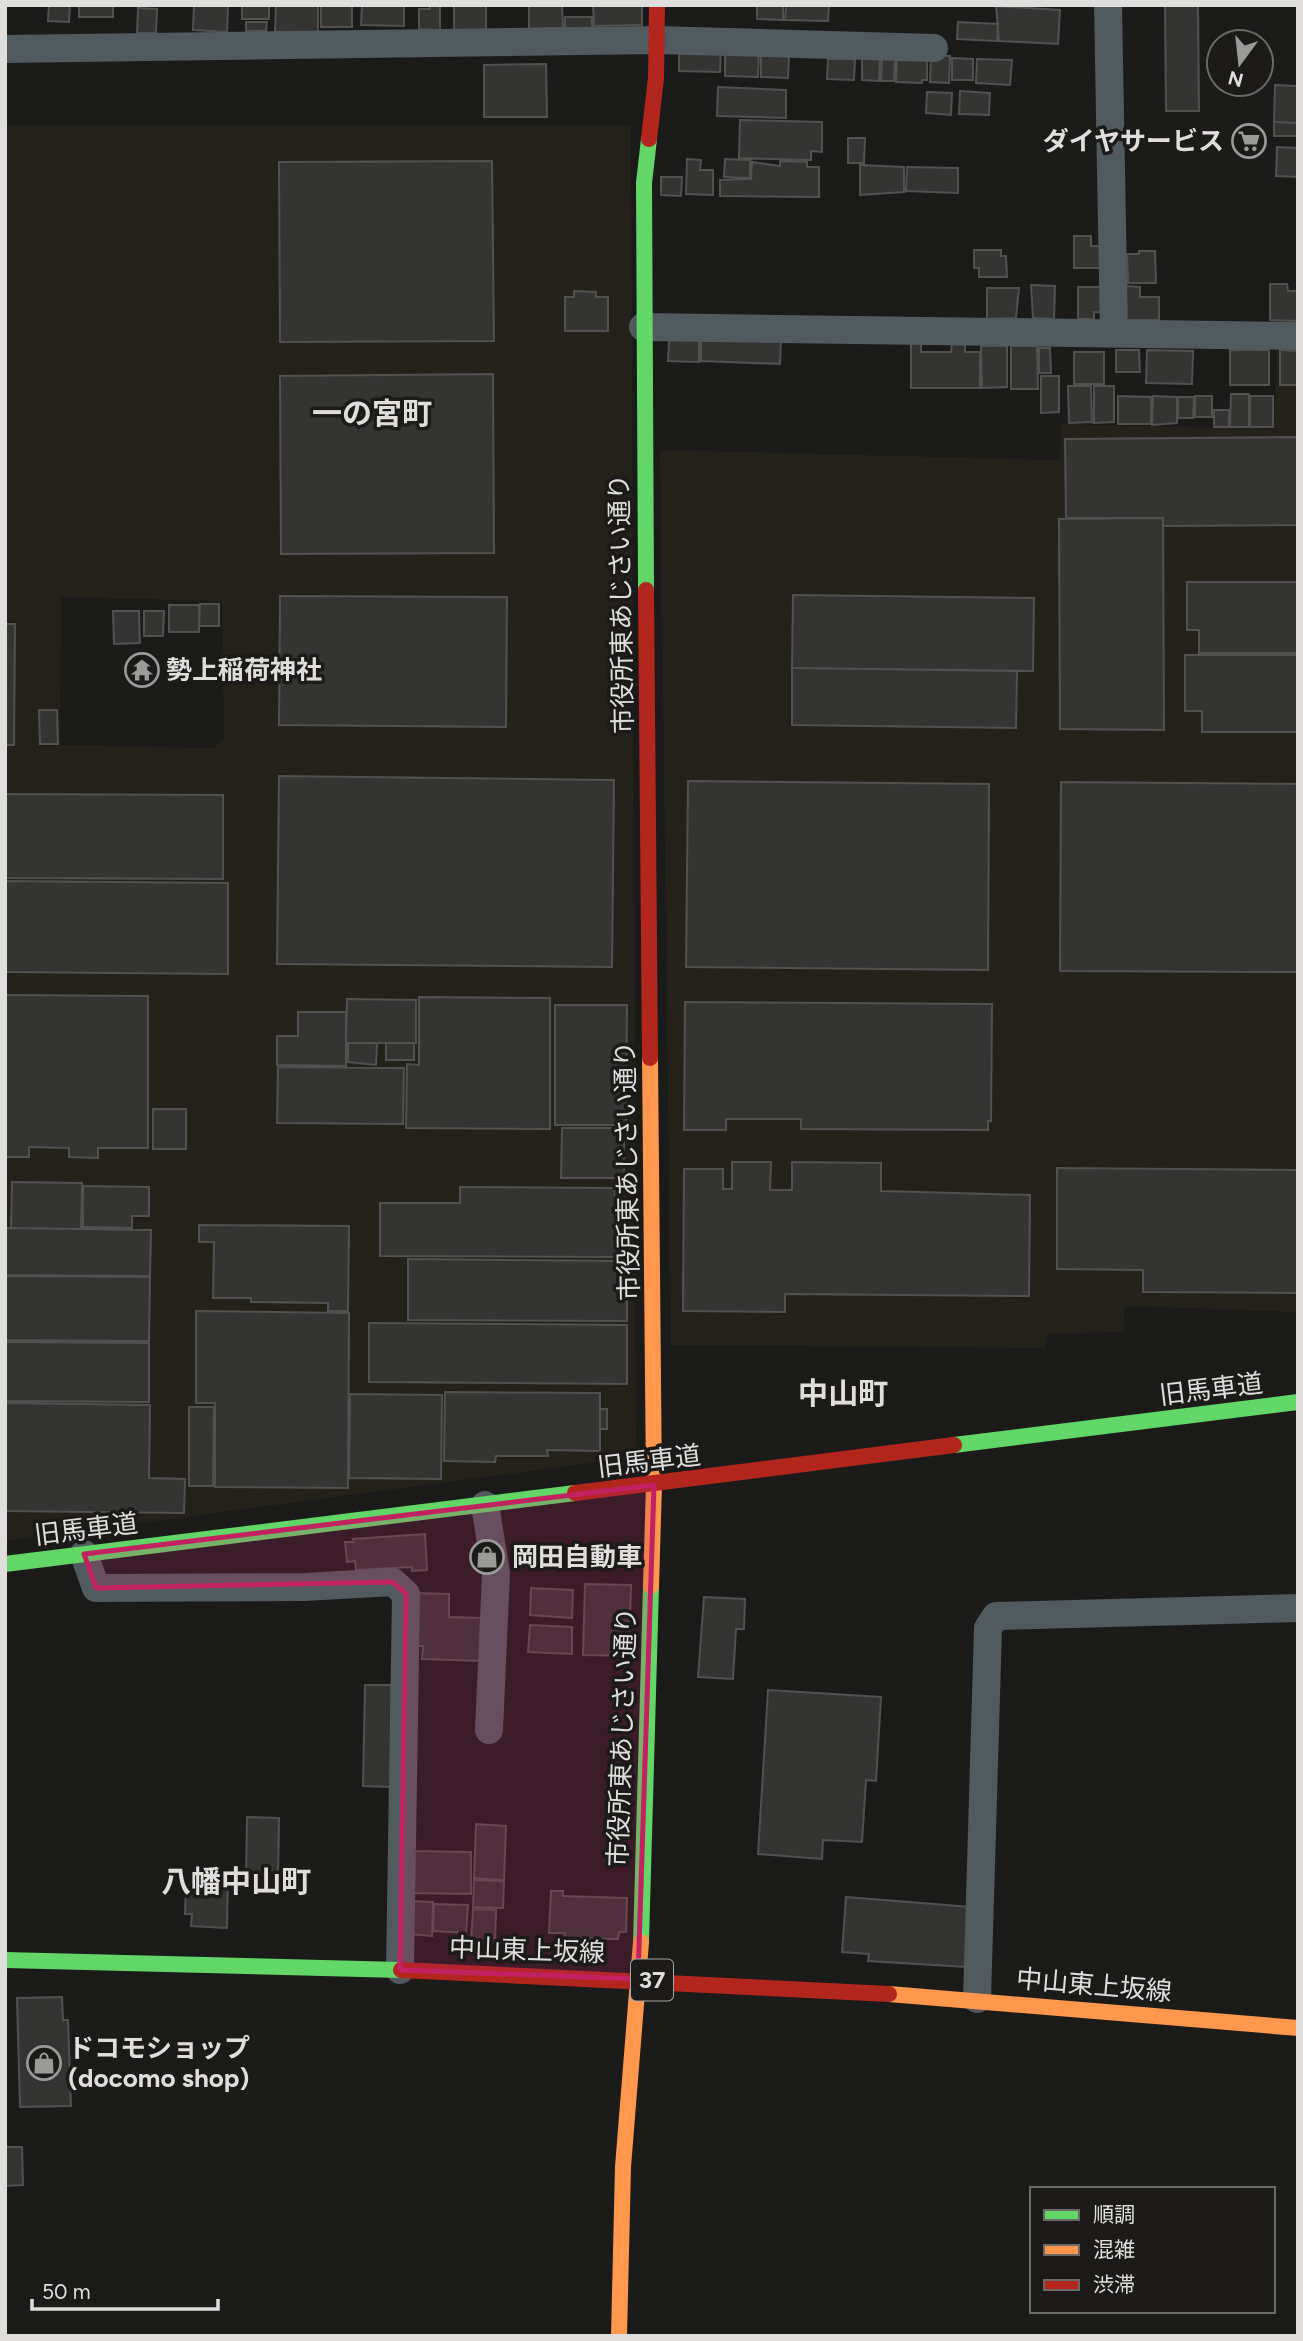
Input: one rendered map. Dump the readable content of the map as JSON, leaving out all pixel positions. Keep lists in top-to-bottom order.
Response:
{
  "streets": {
    "street": [
      "市役所東あじさい通り",
      "旧馬車道",
      "中山東上坂線",
      "37"
    ]
  },
  "crossings": [
    ["市役所東あじさい通り", "旧馬車道"],
    ["市役所東あじさい通り", "中山東上坂線"]
  ],
  "districts": ["一の宮町", "中山町", "八幡中山町"],
  "places": {
    "supermarket": ["ダイヤサービス"],
    "temple": ["勢上稲荷神社"],
    "shop": ["岡田自動車", "ドコモショップ (docomo shop)"]
  },
  "legend": ["順調", "混雑", "渋滞"],
  "scale_bar": "50 m",
  "north": "bottom"
}
